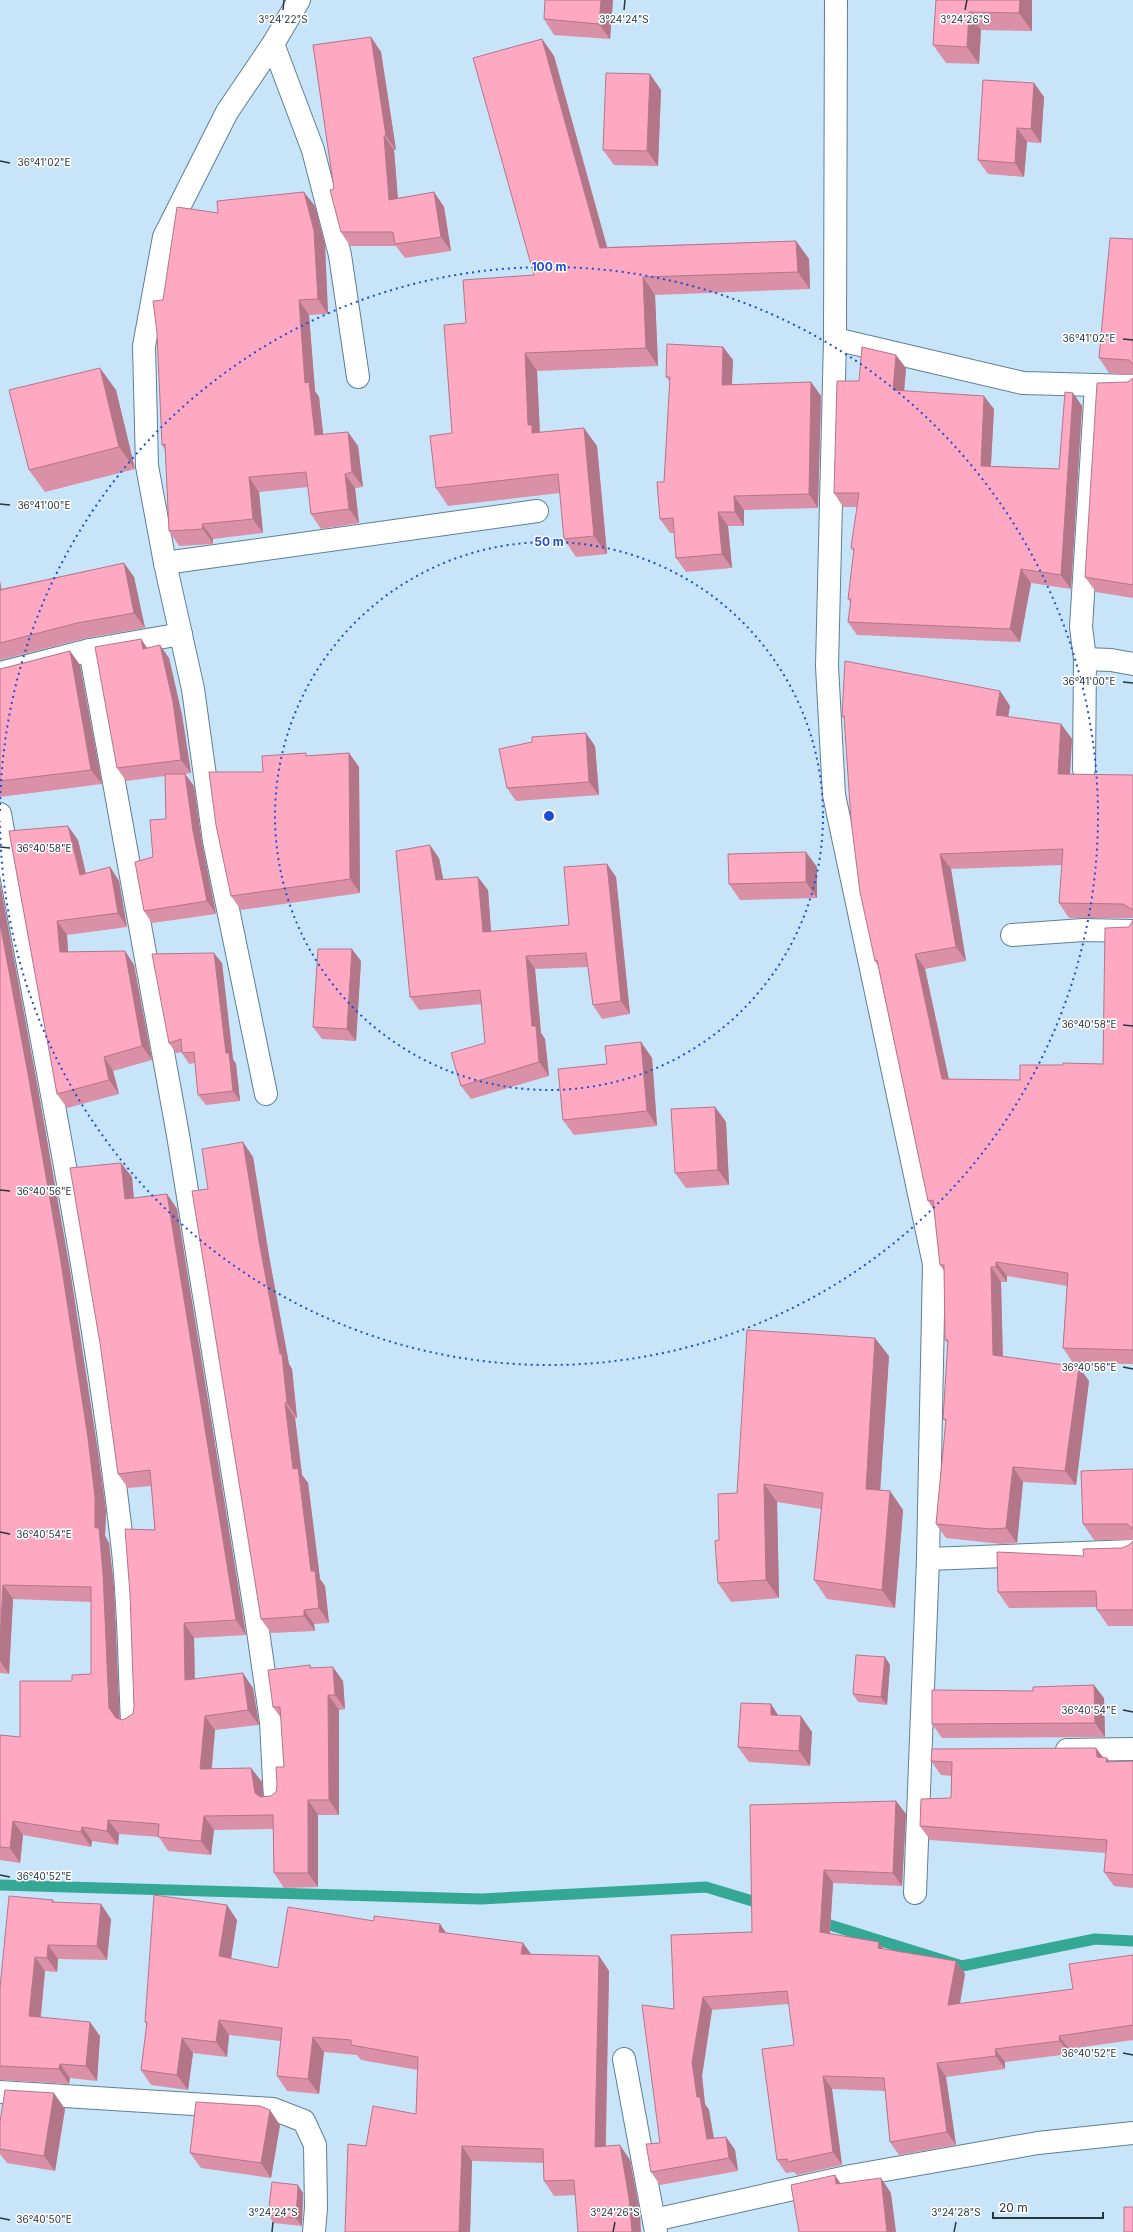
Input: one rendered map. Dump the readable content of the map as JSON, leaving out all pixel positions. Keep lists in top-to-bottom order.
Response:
{
  "scale_bar": "20 m",
  "coordinates": [
    "3°24'22\"S",
    "3°24'24\"S",
    "3°24'26\"S",
    "36°41'02\"E",
    "36°41'00\"E",
    "36°40'58\"E",
    "36°40'56\"E",
    "36°40'54\"E",
    "36°40'52\"E",
    "3°24'28\"S",
    "36°40'50\"E"
  ],
  "rings": ["100 m", "50 m"]
}
